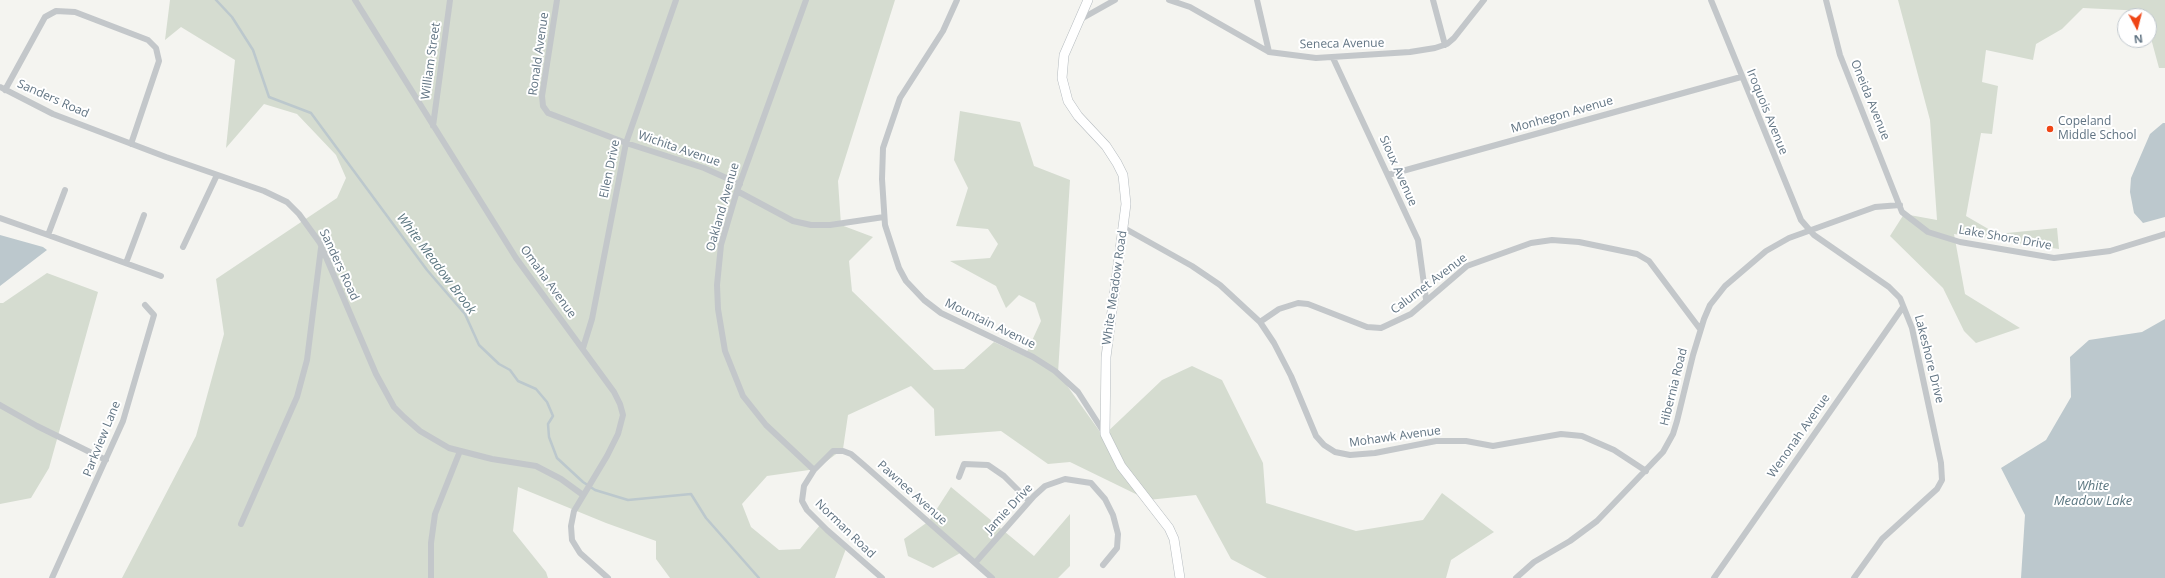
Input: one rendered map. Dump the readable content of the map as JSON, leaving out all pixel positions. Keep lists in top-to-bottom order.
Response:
{
  "streets": {
    "street": [
      "Seneca Avenue",
      "Ronald Avenue",
      "William Street",
      "Sanders Road",
      "Oneida Avenue",
      "Iroquois Avenue",
      "Monhegon Avenue",
      "Wichita Avenue",
      "Ellen Drive",
      "Sioux Avenue",
      "Oakland Avenue",
      "Lake Shore Drive",
      "Omaha Avenue",
      "Calumet Avenue",
      "White Meadow Road",
      "Mountain Avenue",
      "Lakeshore Drive",
      "Hibernia Road",
      "Wenonah Avenue",
      "Mohawk Avenue",
      "Parkview Lane",
      "Pawnee Avenue",
      "Jamie Drive",
      "Norman Road"
    ]
  },
  "crossings": [
    ["Seneca Avenue", "Sioux Avenue"],
    ["Ronald Avenue", "Wichita Avenue"],
    ["William Street", "Omaha Avenue"],
    ["Sanders Road", "Omaha Avenue"],
    ["Oneida Avenue", "Lake Shore Drive"],
    ["Iroquois Avenue", "Monhegon Avenue"],
    ["Iroquois Avenue", "Lakeshore Drive"],
    ["Iroquois Avenue", "Hibernia Road"],
    ["Monhegon Avenue", "Sioux Avenue"],
    ["Wichita Avenue", "Ellen Drive"],
    ["Wichita Avenue", "Oakland Avenue"],
    ["Ellen Drive", "Omaha Avenue"],
    ["Sioux Avenue", "Calumet Avenue"],
    ["Oakland Avenue", "Pawnee Avenue"],
    ["Oakland Avenue", "Norman Road"],
    ["Calumet Avenue", "Hibernia Road"],
    ["Calumet Avenue", "Mohawk Avenue"],
    ["White Meadow Road", "Mountain Avenue"],
    ["White Meadow Road", "Mohawk Avenue"],
    ["Lakeshore Drive", "Hibernia Road"],
    ["Lakeshore Drive", "Wenonah Avenue"],
    ["Hibernia Road", "Mohawk Avenue"],
    ["Pawnee Avenue", "Jamie Drive"],
    ["Pawnee Avenue", "Norman Road"]
  ],
  "water": ["White Meadow Brook", "White Meadow Lake"],
  "places": ["Copeland Middle School"],
  "north": "bottom"
}
